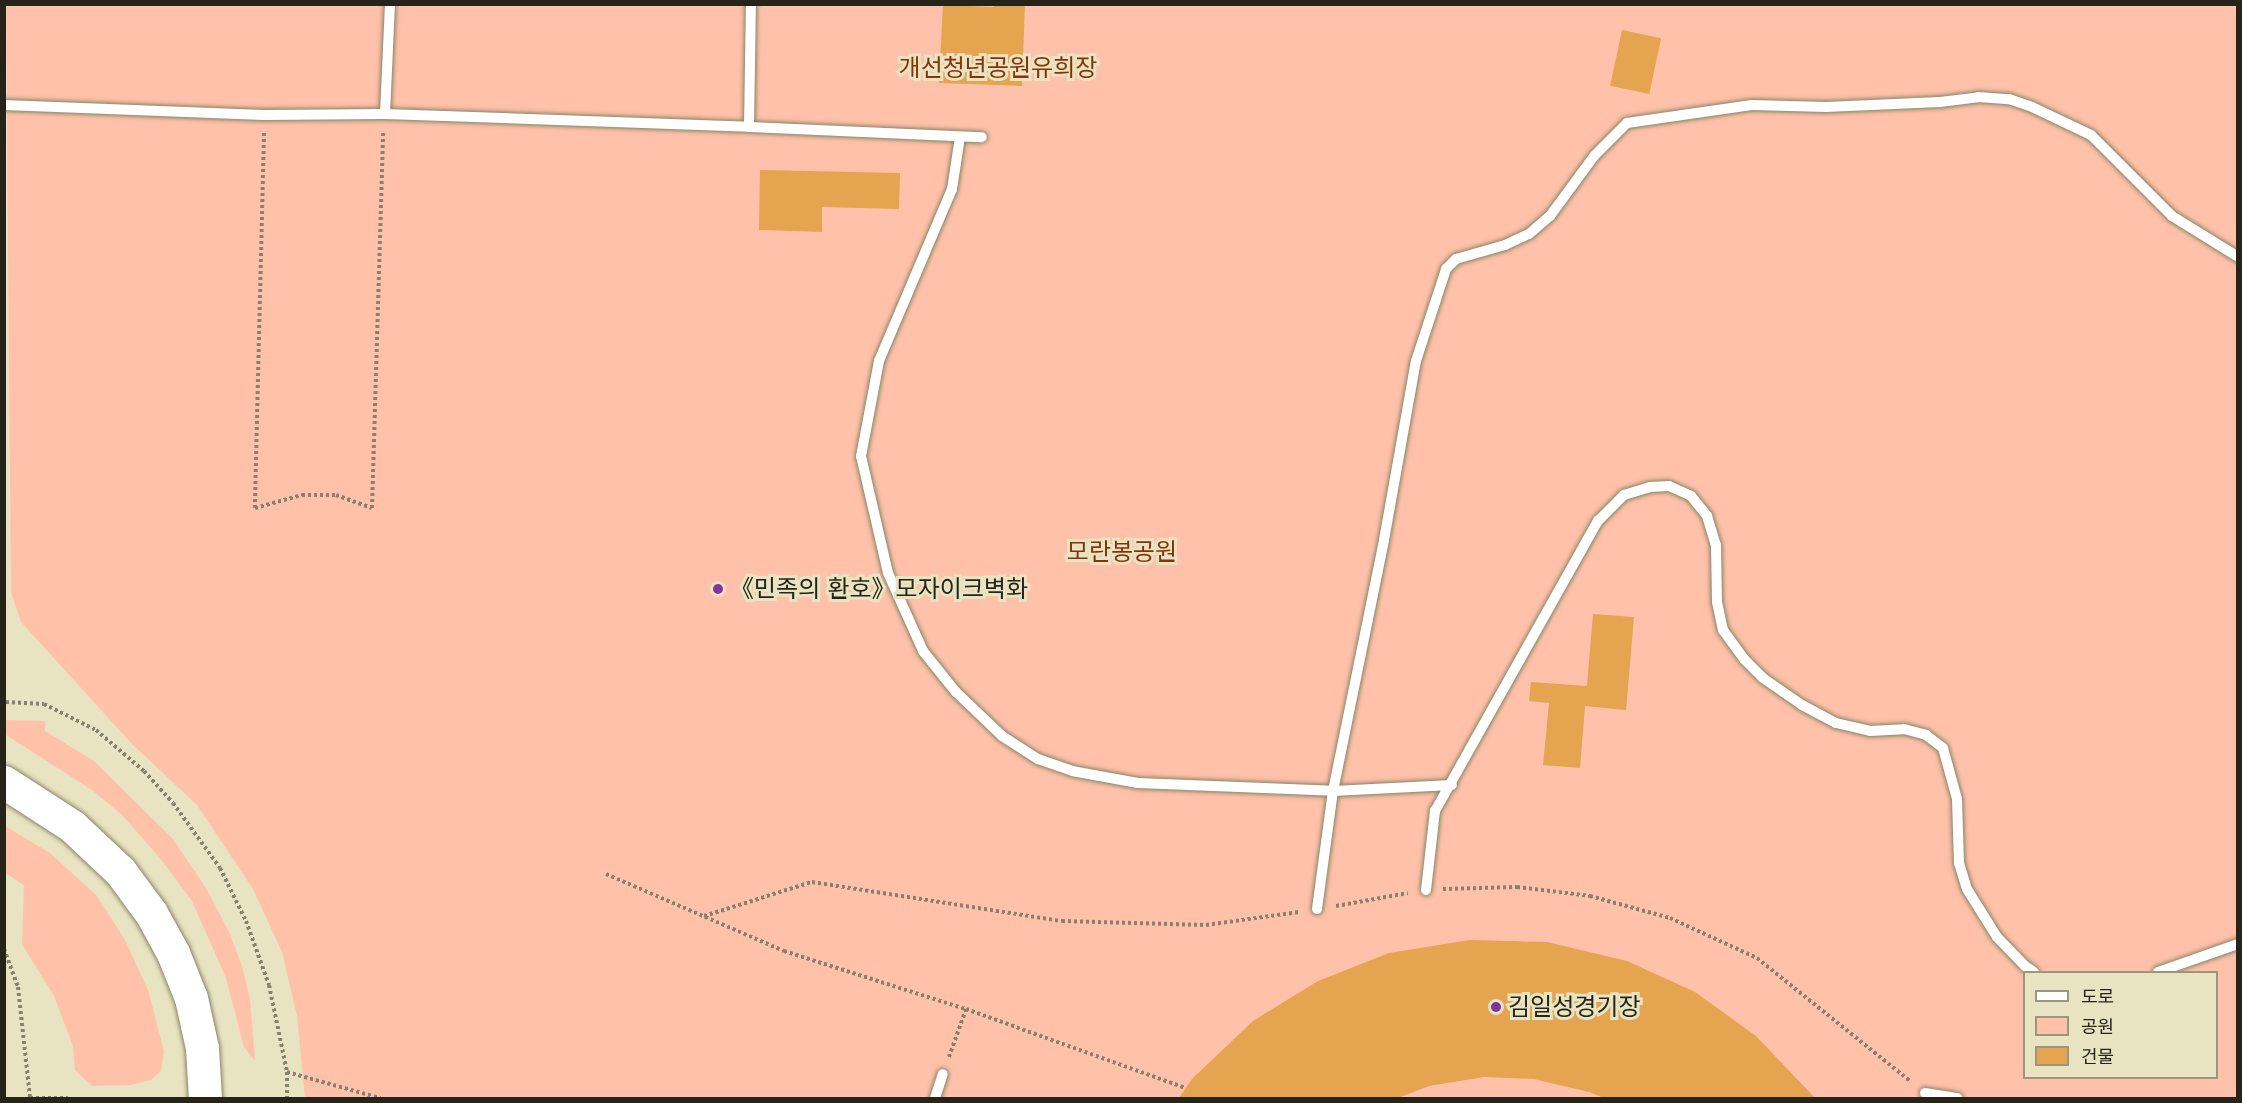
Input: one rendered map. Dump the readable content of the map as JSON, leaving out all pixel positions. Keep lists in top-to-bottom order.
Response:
{
  "parks": ["개선청년공원유희장", "모란봉공원"],
  "places": ["《민족의 환호》모자이크벽화", "김일성경기장"],
  "legend": ["도로", "공원", "건물"]
}
